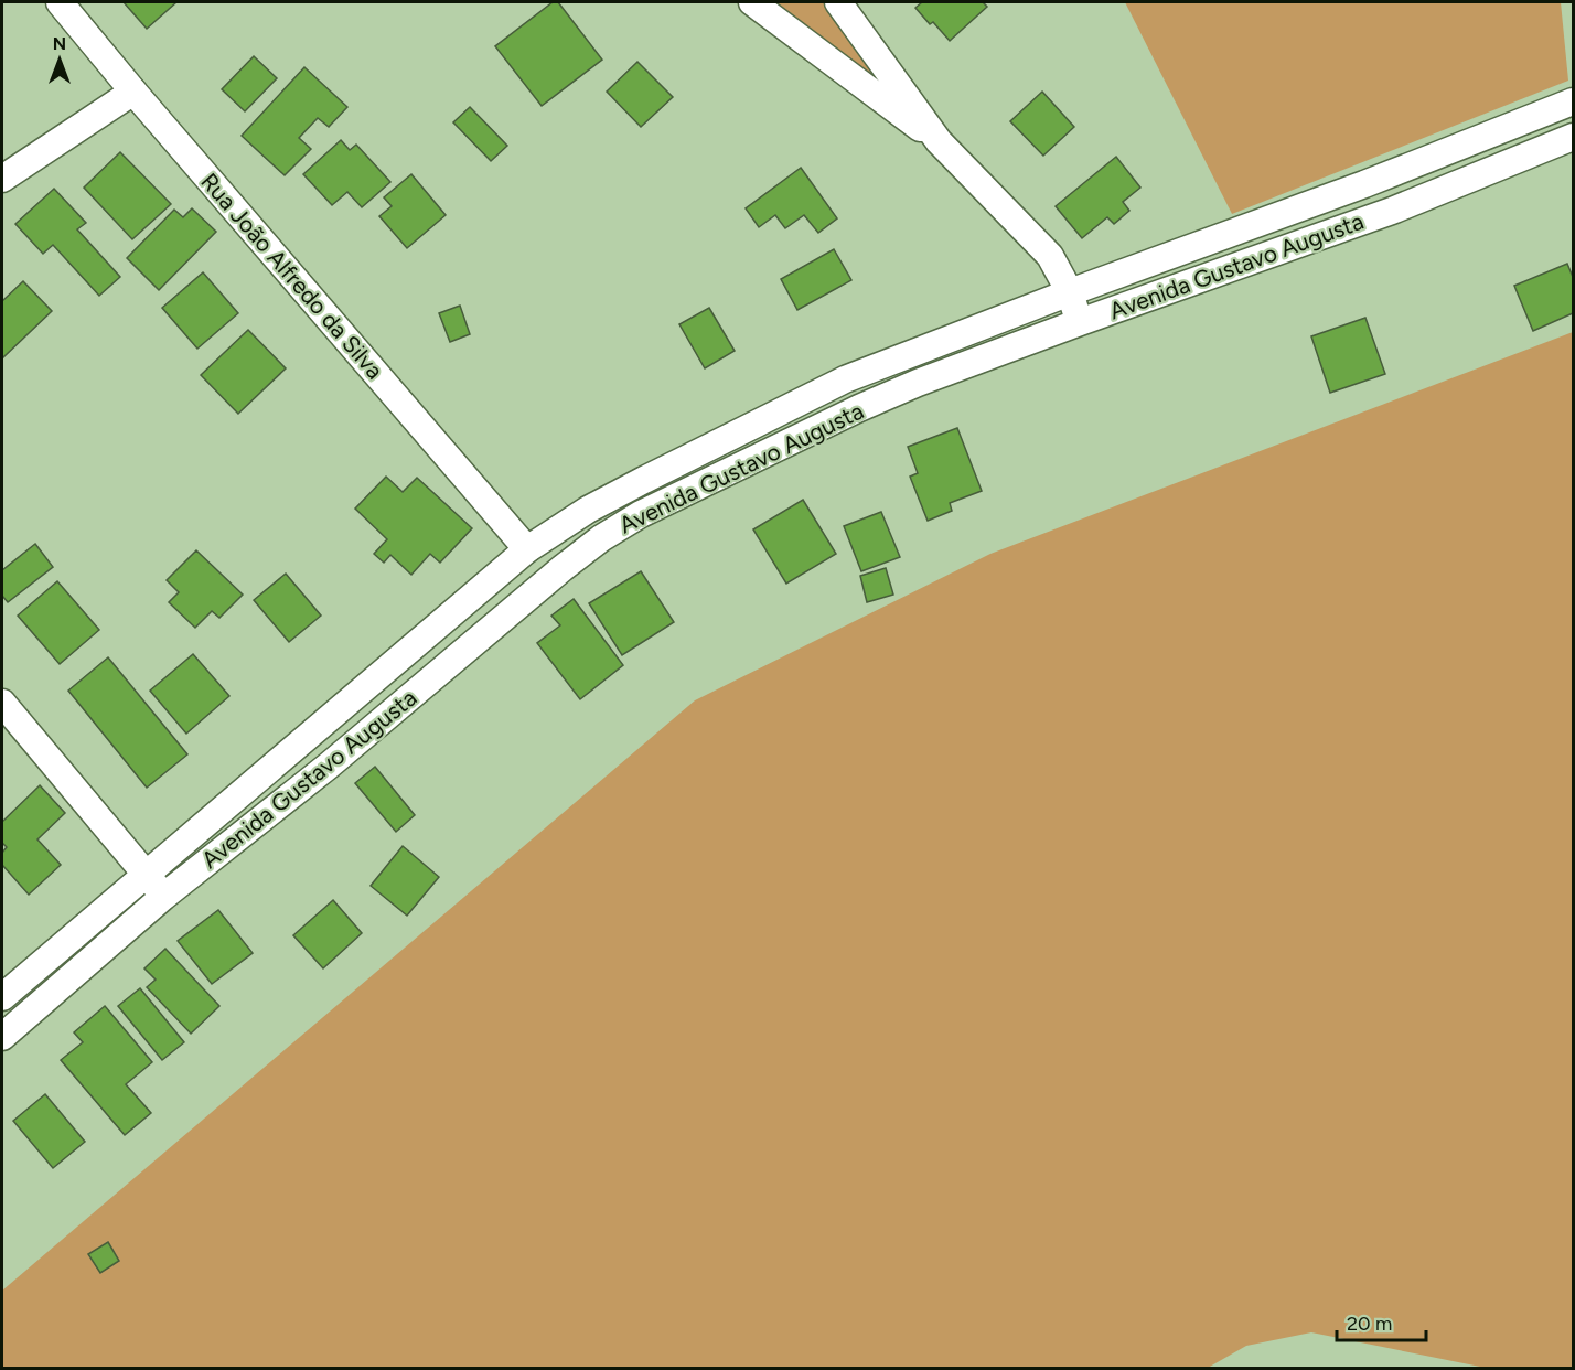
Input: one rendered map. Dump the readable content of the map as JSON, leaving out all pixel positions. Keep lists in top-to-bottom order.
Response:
{
  "streets": {
    "street": ["Avenida Gustavo Augusta", "Rua João Alfredo da Silva"]
  },
  "crossings": [
    ["Avenida Gustavo Augusta", "Rua João Alfredo da Silva"]
  ],
  "scale_bar": "20 m",
  "north": "top"
}
